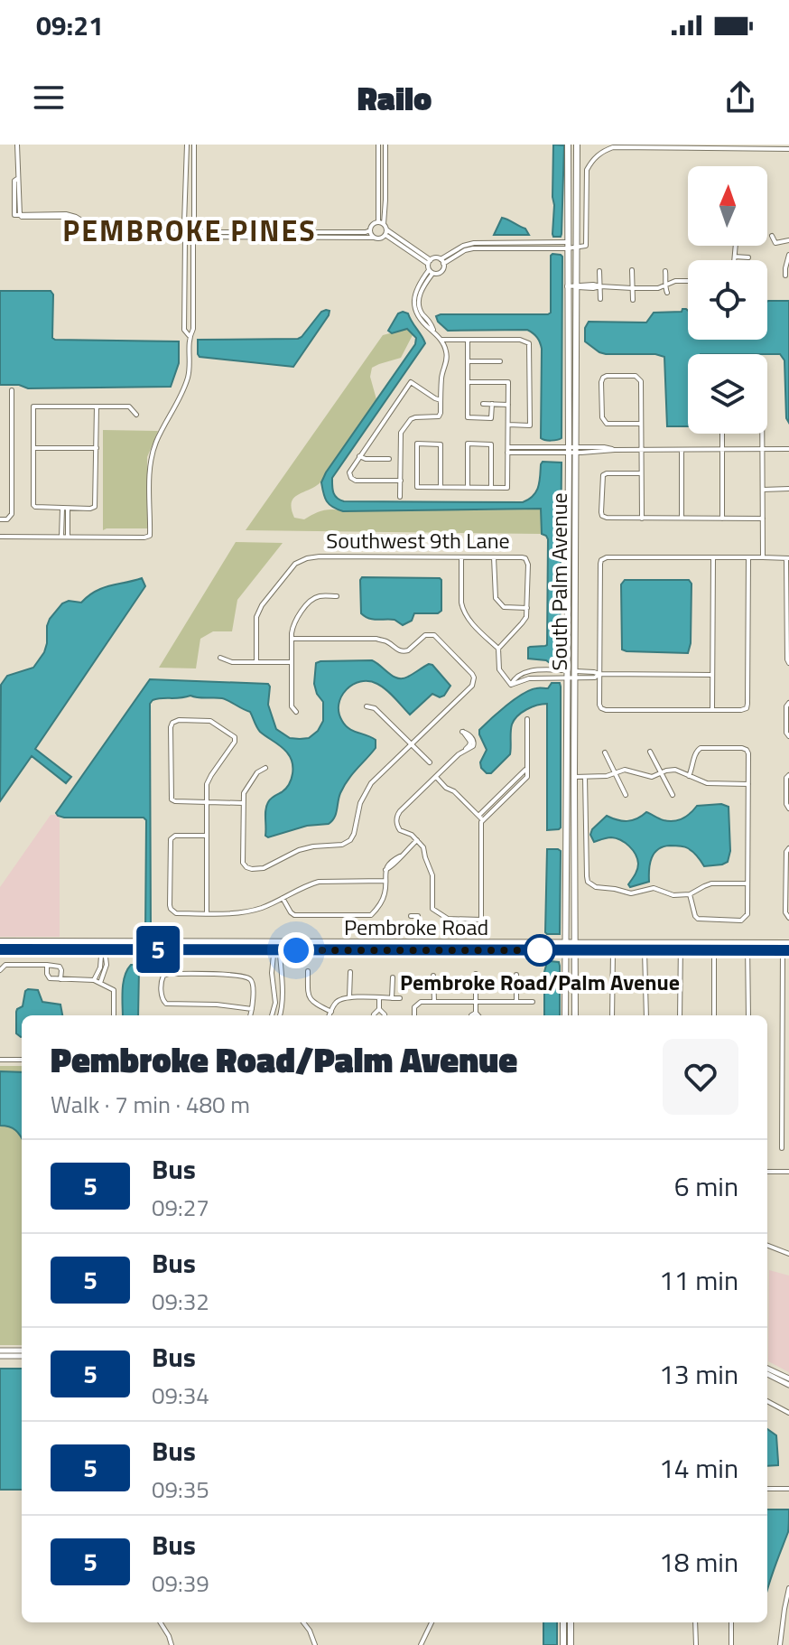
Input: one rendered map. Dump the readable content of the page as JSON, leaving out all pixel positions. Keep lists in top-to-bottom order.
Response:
{
  "streets": {
    "main road": ["South Palm Avenue", "Pembroke Road"],
    "street": ["Southwest 9th Lane"]
  },
  "crossings": [
    ["South Palm Avenue", "Pembroke Road"]
  ],
  "districts": ["PEMBROKE PINES"],
  "places": ["Pembroke Road/Palm Avenue"],
  "lines": ["bus line 5"],
  "north": "top",
  "page": {
    "status": "09:21",
    "header": "Railo",
    "on_map": "5",
    "heading": ["Pembroke Road/Palm Avenue", "Walk · 7 min · 480 m"],
    "list": [
      {
        "mark": "5",
        "name": "Bus",
        "note": "09:27",
        "value": "6 min"
      },
      {
        "mark": "5",
        "name": "Bus",
        "note": "09:32",
        "value": "11 min"
      },
      {
        "mark": "5",
        "name": "Bus",
        "note": "09:34",
        "value": "13 min"
      },
      {
        "mark": "5",
        "name": "Bus",
        "note": "09:35",
        "value": "14 min"
      },
      {
        "mark": "5",
        "name": "Bus",
        "note": "09:39",
        "value": "18 min"
      }
    ]
  }
}
